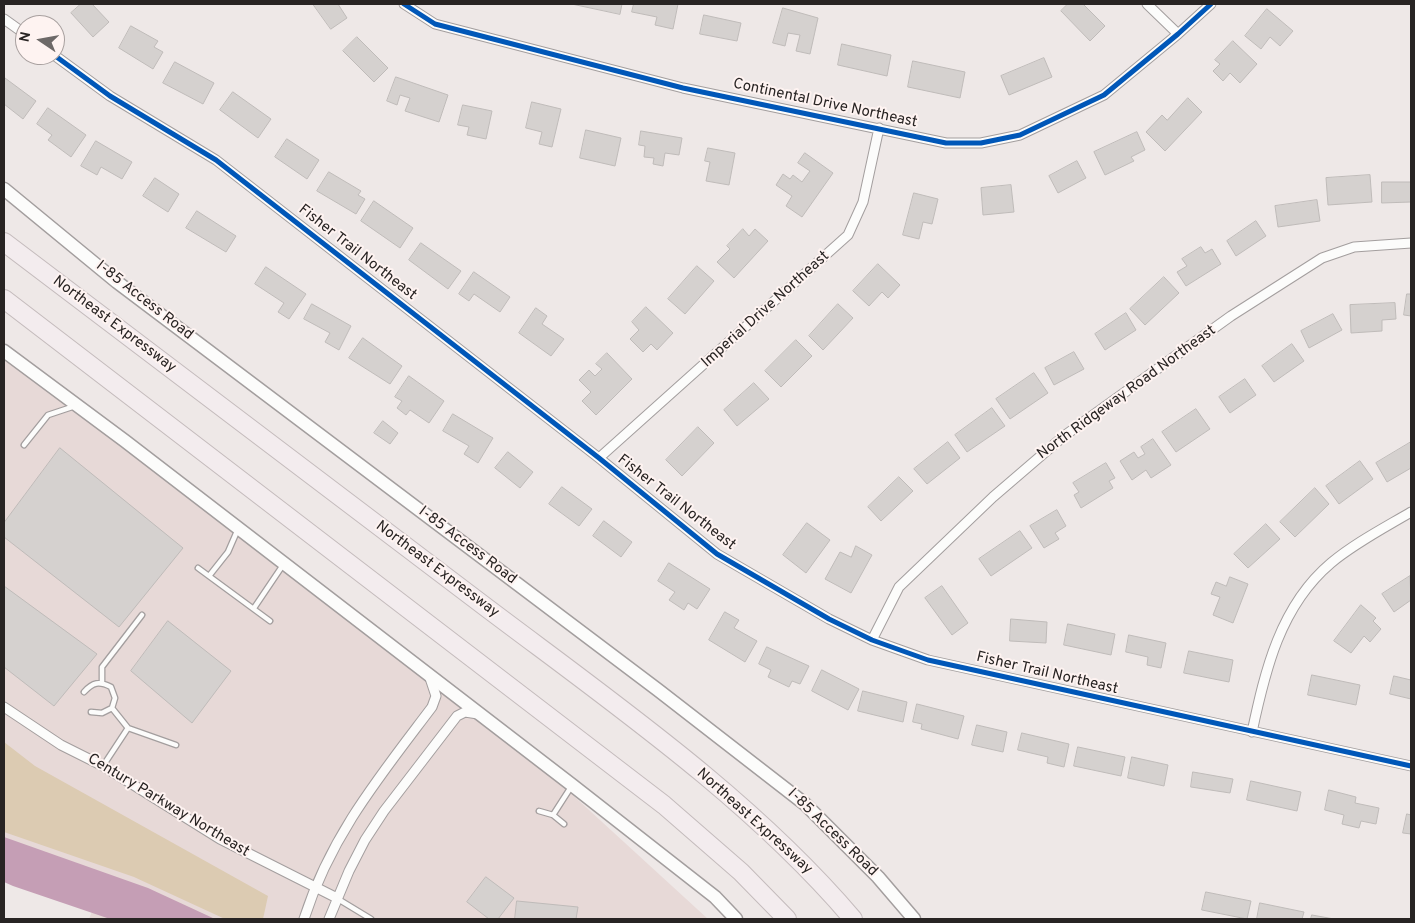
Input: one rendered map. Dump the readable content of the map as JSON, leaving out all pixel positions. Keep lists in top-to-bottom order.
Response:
{
  "streets": {
    "highway": ["Northeast Expressway"],
    "main road": ["I-85 Access Road"],
    "street": [
      "Continental Drive Northeast",
      "Fisher Trail Northeast",
      "Imperial Drive Northeast",
      "North Ridgeway Road Northeast",
      "Century Parkway Northeast"
    ]
  },
  "crossings": [
    ["Continental Drive Northeast", "Imperial Drive Northeast"],
    ["Fisher Trail Northeast", "Imperial Drive Northeast"],
    ["Fisher Trail Northeast", "North Ridgeway Road Northeast"]
  ],
  "north": "left"
}
